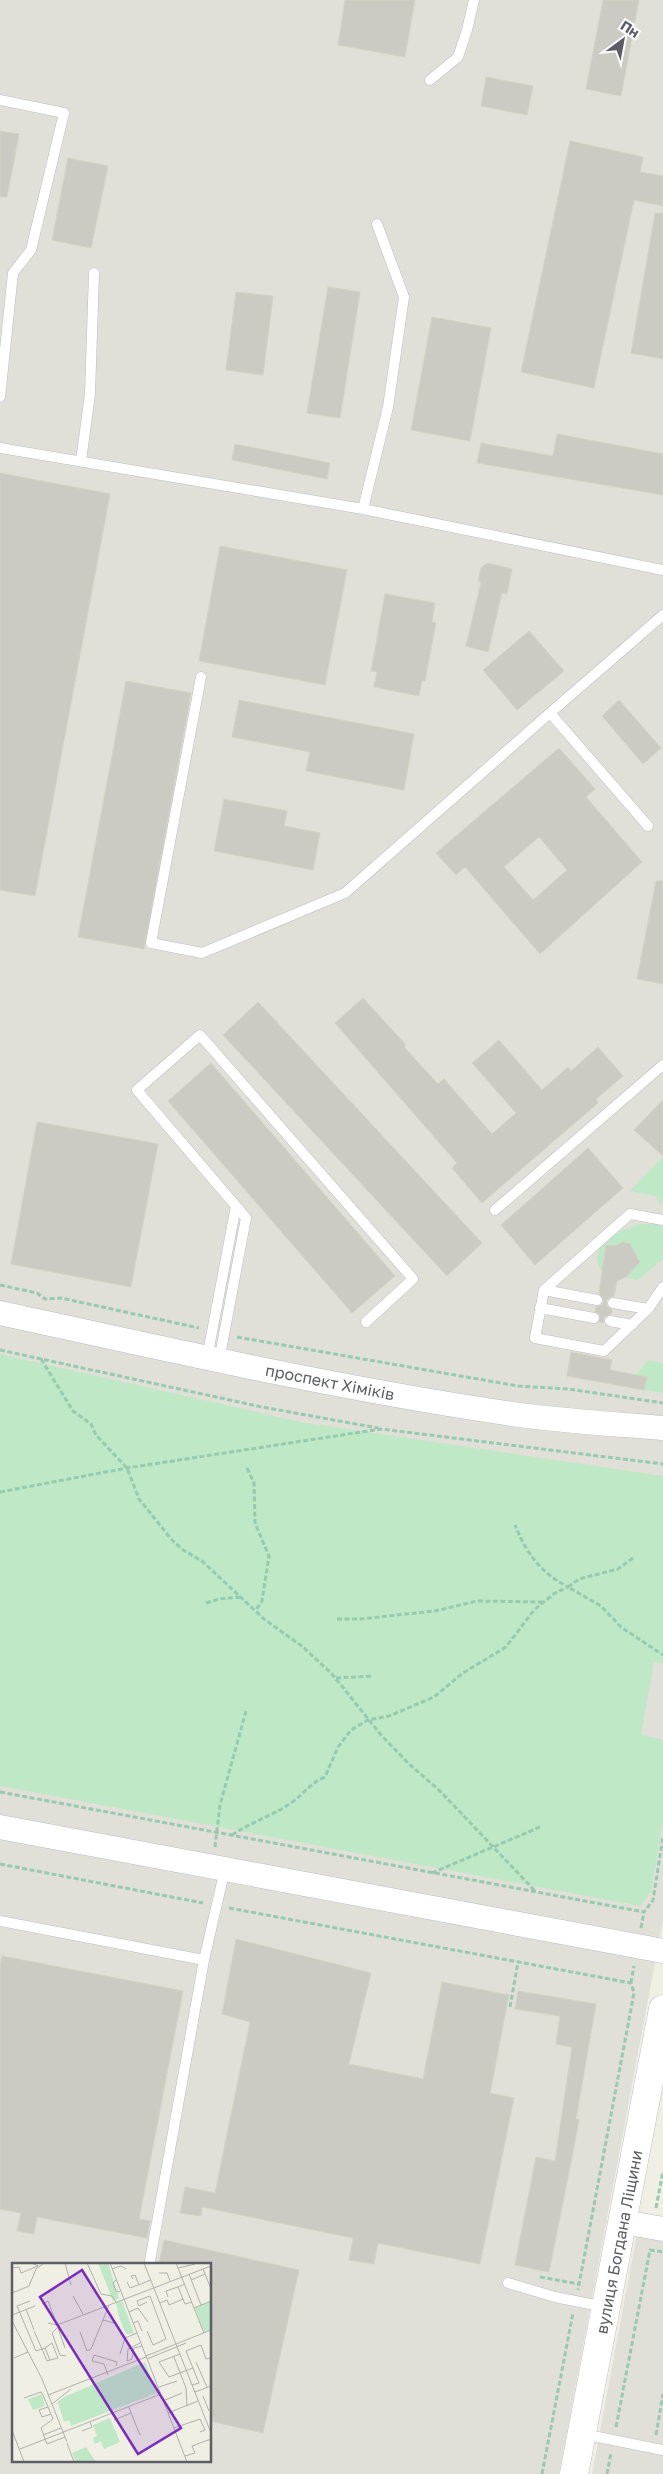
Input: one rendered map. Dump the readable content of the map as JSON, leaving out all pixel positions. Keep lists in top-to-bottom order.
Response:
{
  "streets": {
    "main road": ["вулиця Богдана Ліщини"],
    "street": ["проспект Хіміків"]
  },
  "north": "top right"
}
